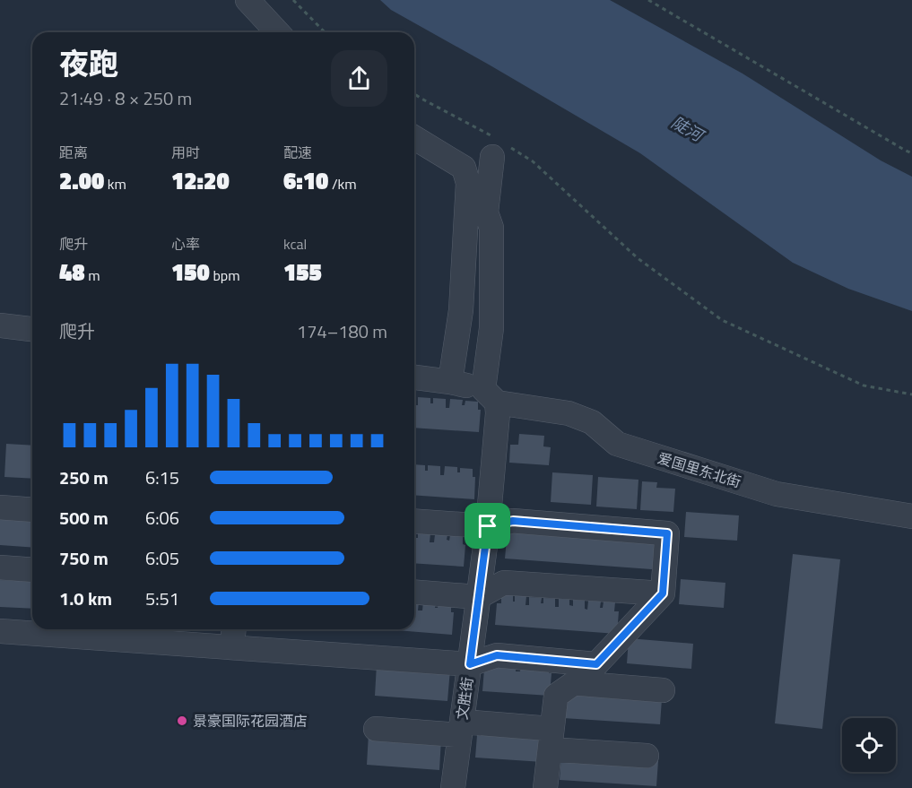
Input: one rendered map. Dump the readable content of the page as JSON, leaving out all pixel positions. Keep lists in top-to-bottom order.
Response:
{
  "streets": {
    "street": ["爱国里东北街", "文胜街"]
  },
  "crossings": [
    ["爱国里东北街", "文胜街"]
  ],
  "water": ["陡河"],
  "places": ["景豪国际花园酒店"],
  "page": {
    "heading": ["夜跑", "21:49 · 8 × 250 m"],
    "stats": [
      ["距离", "2.00 km"],
      ["用时", "12:20"],
      ["配速", "6:10 /km"],
      ["爬升", "48 m"],
      ["心率", "150 bpm"],
      ["kcal", "155"]
    ],
    "chart": ["爬升", "174–180 m"],
    "list": [
      {
        "name": "250 m",
        "note": "6:15"
      },
      {
        "name": "500 m",
        "note": "6:06"
      },
      {
        "name": "750 m",
        "note": "6:05"
      },
      {
        "name": "1.0 km",
        "note": "5:51"
      }
    ]
  }
}
